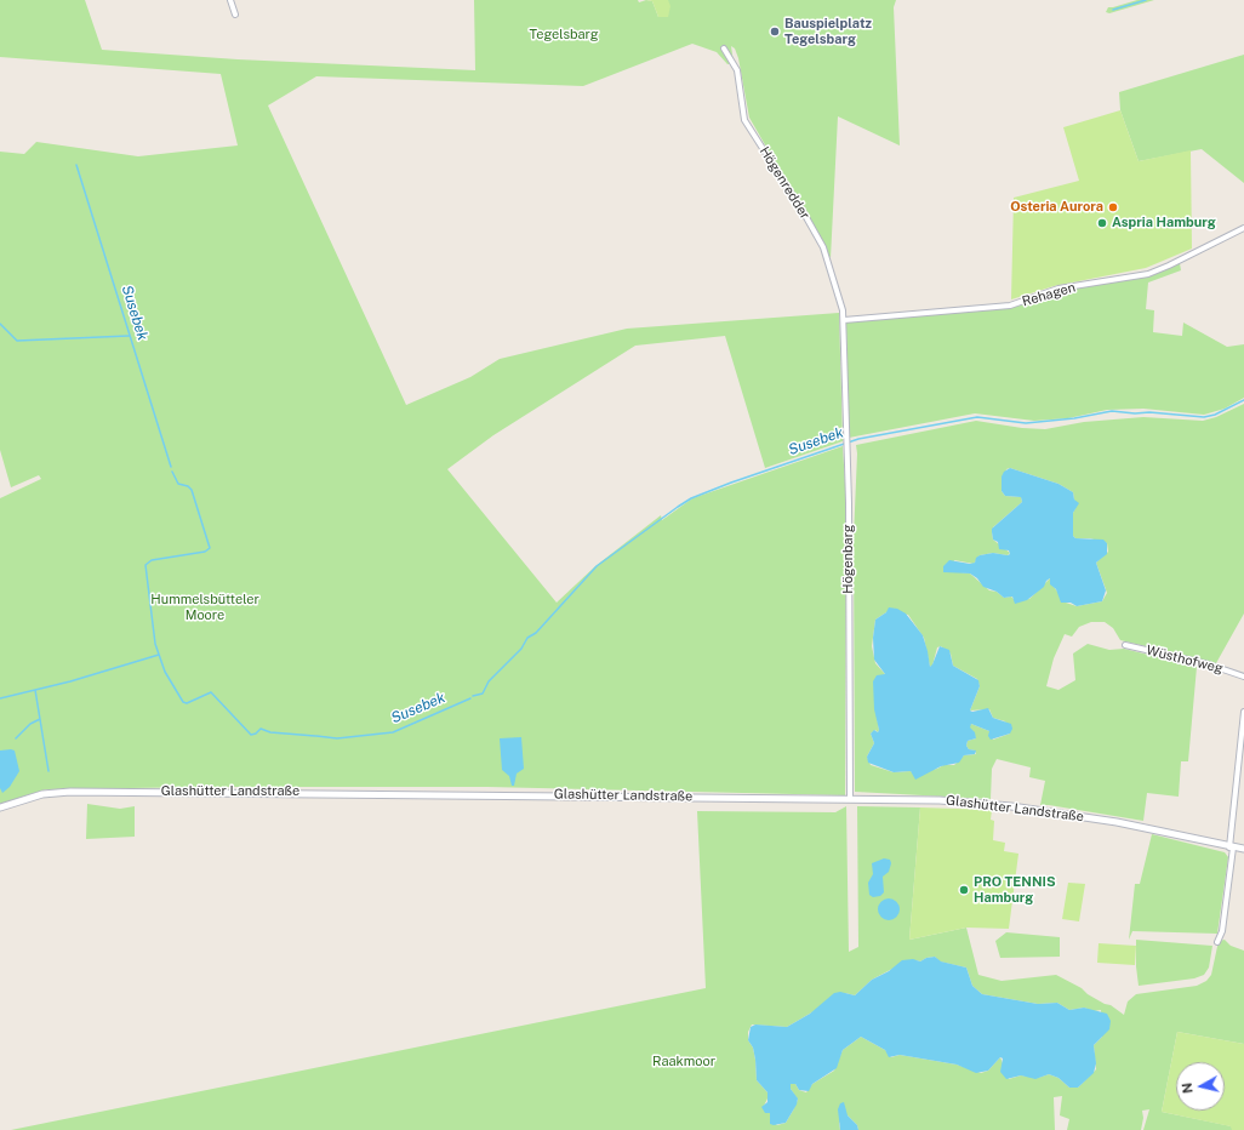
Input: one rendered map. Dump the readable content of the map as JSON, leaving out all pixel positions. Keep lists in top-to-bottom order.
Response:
{
  "streets": {
    "street": [
      "Högenredder",
      "Rehagen",
      "Högenbarg",
      "Wüsthofweg",
      "Glashütter Landstraße"
    ]
  },
  "crossings": [
    ["Högenredder", "Rehagen"],
    ["Högenredder", "Högenbarg"],
    ["Rehagen", "Högenbarg"],
    ["Högenbarg", "Glashütter Landstraße"]
  ],
  "water": ["Susebek"],
  "parks": ["Tegelsbarg", "Hummelsbütteler Moore", "Raakmoor"],
  "places": [
    "Bauspielplatz Tegelsbarg",
    "Osteria Aurora",
    "Aspria Hamburg",
    "PRO TENNIS Hamburg"
  ],
  "north": "left"
}
